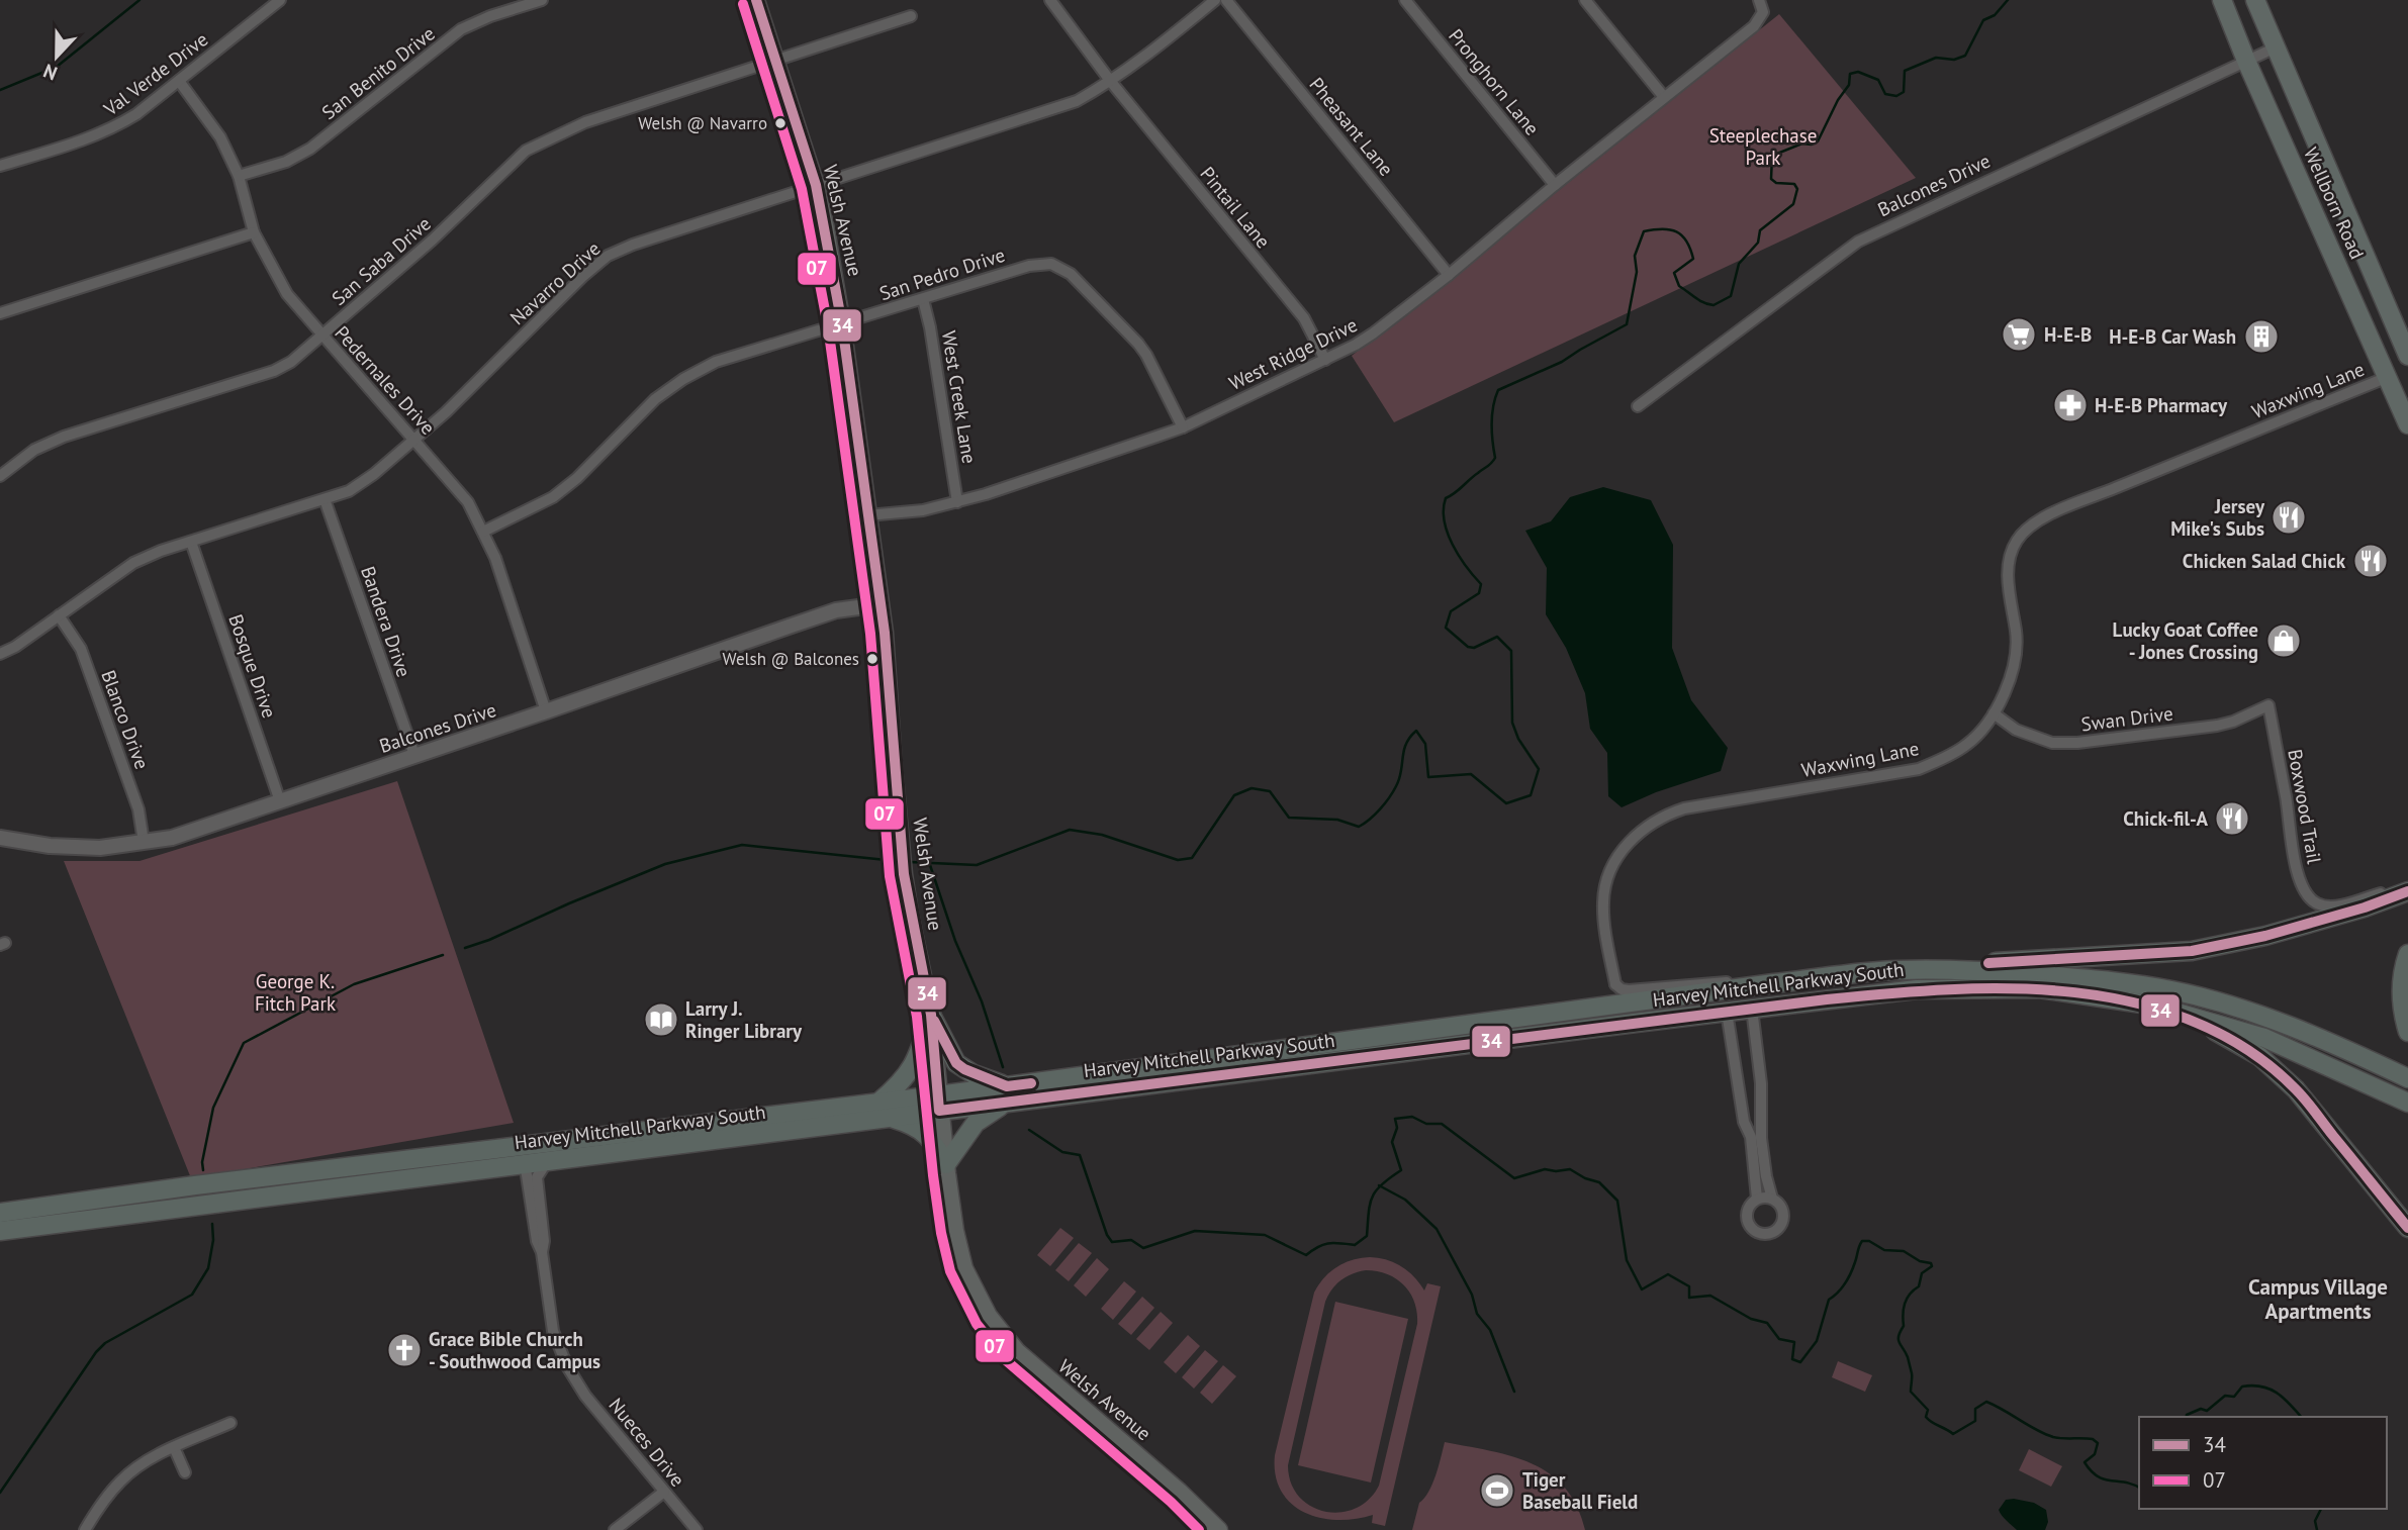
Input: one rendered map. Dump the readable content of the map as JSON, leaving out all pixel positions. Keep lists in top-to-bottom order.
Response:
{
  "streets": {
    "highway": ["Harvey Mitchell Parkway South"],
    "main road": ["Wellborn Road", "Welsh Avenue"],
    "street": [
      "San Benito Drive",
      "Val Verde Drive",
      "Pronghorn Lane",
      "Pheasant Lane",
      "Balcones Drive",
      "Pintail Lane",
      "San Saba Drive",
      "San Pedro Drive",
      "Navarro Drive",
      "West Ridge Drive",
      "Pedernales Drive",
      "Waxwing Lane",
      "West Creek Lane",
      "Bandera Drive",
      "Bosque Drive",
      "Swan Drive",
      "Blanco Drive",
      "Boxwood Trail",
      "Nueces Drive"
    ]
  },
  "crossings": [
    ["San Benito Drive", "Pedernales Drive"],
    ["Val Verde Drive", "Pedernales Drive"],
    ["Pronghorn Lane", "West Ridge Drive"],
    ["Pheasant Lane", "West Ridge Drive"],
    ["Balcones Drive", "Wellborn Road"],
    ["Balcones Drive", "Welsh Avenue"],
    ["Balcones Drive", "Pedernales Drive"],
    ["Balcones Drive", "Bandera Drive"],
    ["Balcones Drive", "Bosque Drive"],
    ["Balcones Drive", "Blanco Drive"],
    ["Wellborn Road", "Waxwing Lane"],
    ["Pintail Lane", "Navarro Drive"],
    ["Pintail Lane", "West Ridge Drive"],
    ["Welsh Avenue", "San Saba Drive"],
    ["Welsh Avenue", "San Pedro Drive"],
    ["Welsh Avenue", "Navarro Drive"],
    ["Welsh Avenue", "West Ridge Drive"],
    ["Welsh Avenue", "Harvey Mitchell Parkway South"],
    ["San Saba Drive", "Pedernales Drive"],
    ["San Pedro Drive", "West Ridge Drive"],
    ["San Pedro Drive", "Pedernales Drive"],
    ["San Pedro Drive", "West Creek Lane"],
    ["Navarro Drive", "Pedernales Drive"],
    ["Navarro Drive", "Bandera Drive"],
    ["Navarro Drive", "Bosque Drive"],
    ["Navarro Drive", "Blanco Drive"],
    ["West Ridge Drive", "West Creek Lane"],
    ["Waxwing Lane", "Swan Drive"],
    ["Swan Drive", "Boxwood Trail"],
    ["Harvey Mitchell Parkway South", "Nueces Drive"]
  ],
  "districts": ["Campus Village Apartments"],
  "parks": ["Steeplechase Park", "George K. Fitch Park"],
  "places": {
    "other": ["Welsh @ Navarro", "Welsh @ Balcones"],
    "supermarket": ["H-E-B"],
    "building": ["H-E-B Car Wash"],
    "pharmacy": ["H-E-B Pharmacy"],
    "restaurant": ["Jersey Mike's Subs", "Chicken Salad Chick", "Chick-fil-A"],
    "shop": ["Lucky Goat Coffee - Jones Crossing"],
    "library": ["Larry J. Ringer Library"],
    "church": ["Grace Bible Church - Southwood Campus"],
    "sports": ["Tiger Baseball Field"]
  },
  "lines": ["transit line 34", "transit line 07"],
  "legend": ["34", "07"],
  "north": "bottom"
}
